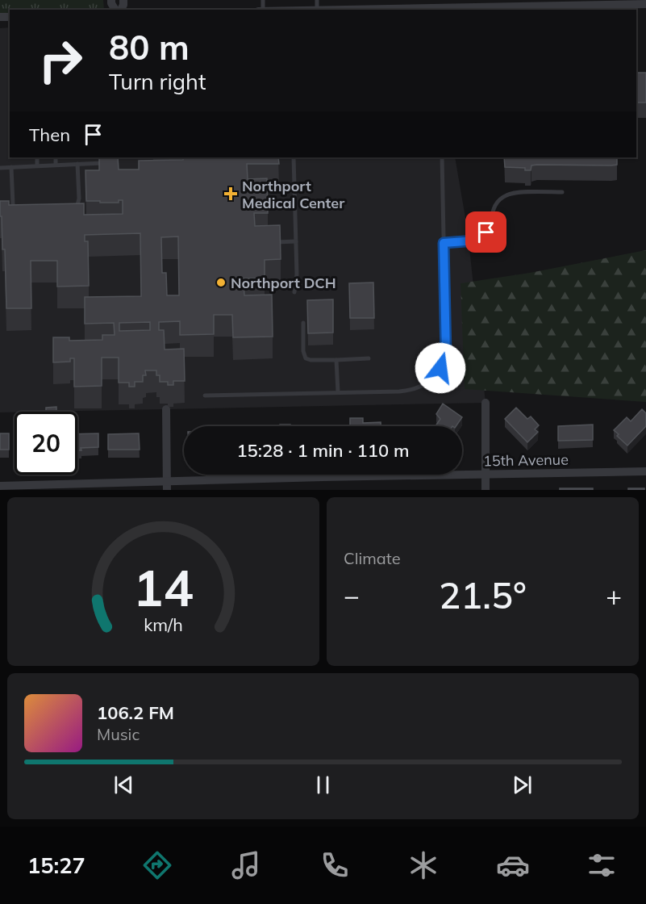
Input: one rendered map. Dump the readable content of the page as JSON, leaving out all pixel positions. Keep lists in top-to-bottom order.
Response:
{
  "streets": {
    "street": ["15th Avenue"]
  },
  "places": {
    "health": ["Northport Medical Center"],
    "other": ["Northport DCH"]
  },
  "page": {
    "turn": ["80 m", "Turn right"],
    "then": "Then",
    "limit": "20",
    "trip": "15:28 · 1 min · 110 m",
    "tile": "Climate",
    "heat": ["−", "21.5°", "+"],
    "song": ["106.2 FM", "Music"],
    "tabs": "15:27",
    "gauge": ["14", "km/h"]
  }
}
